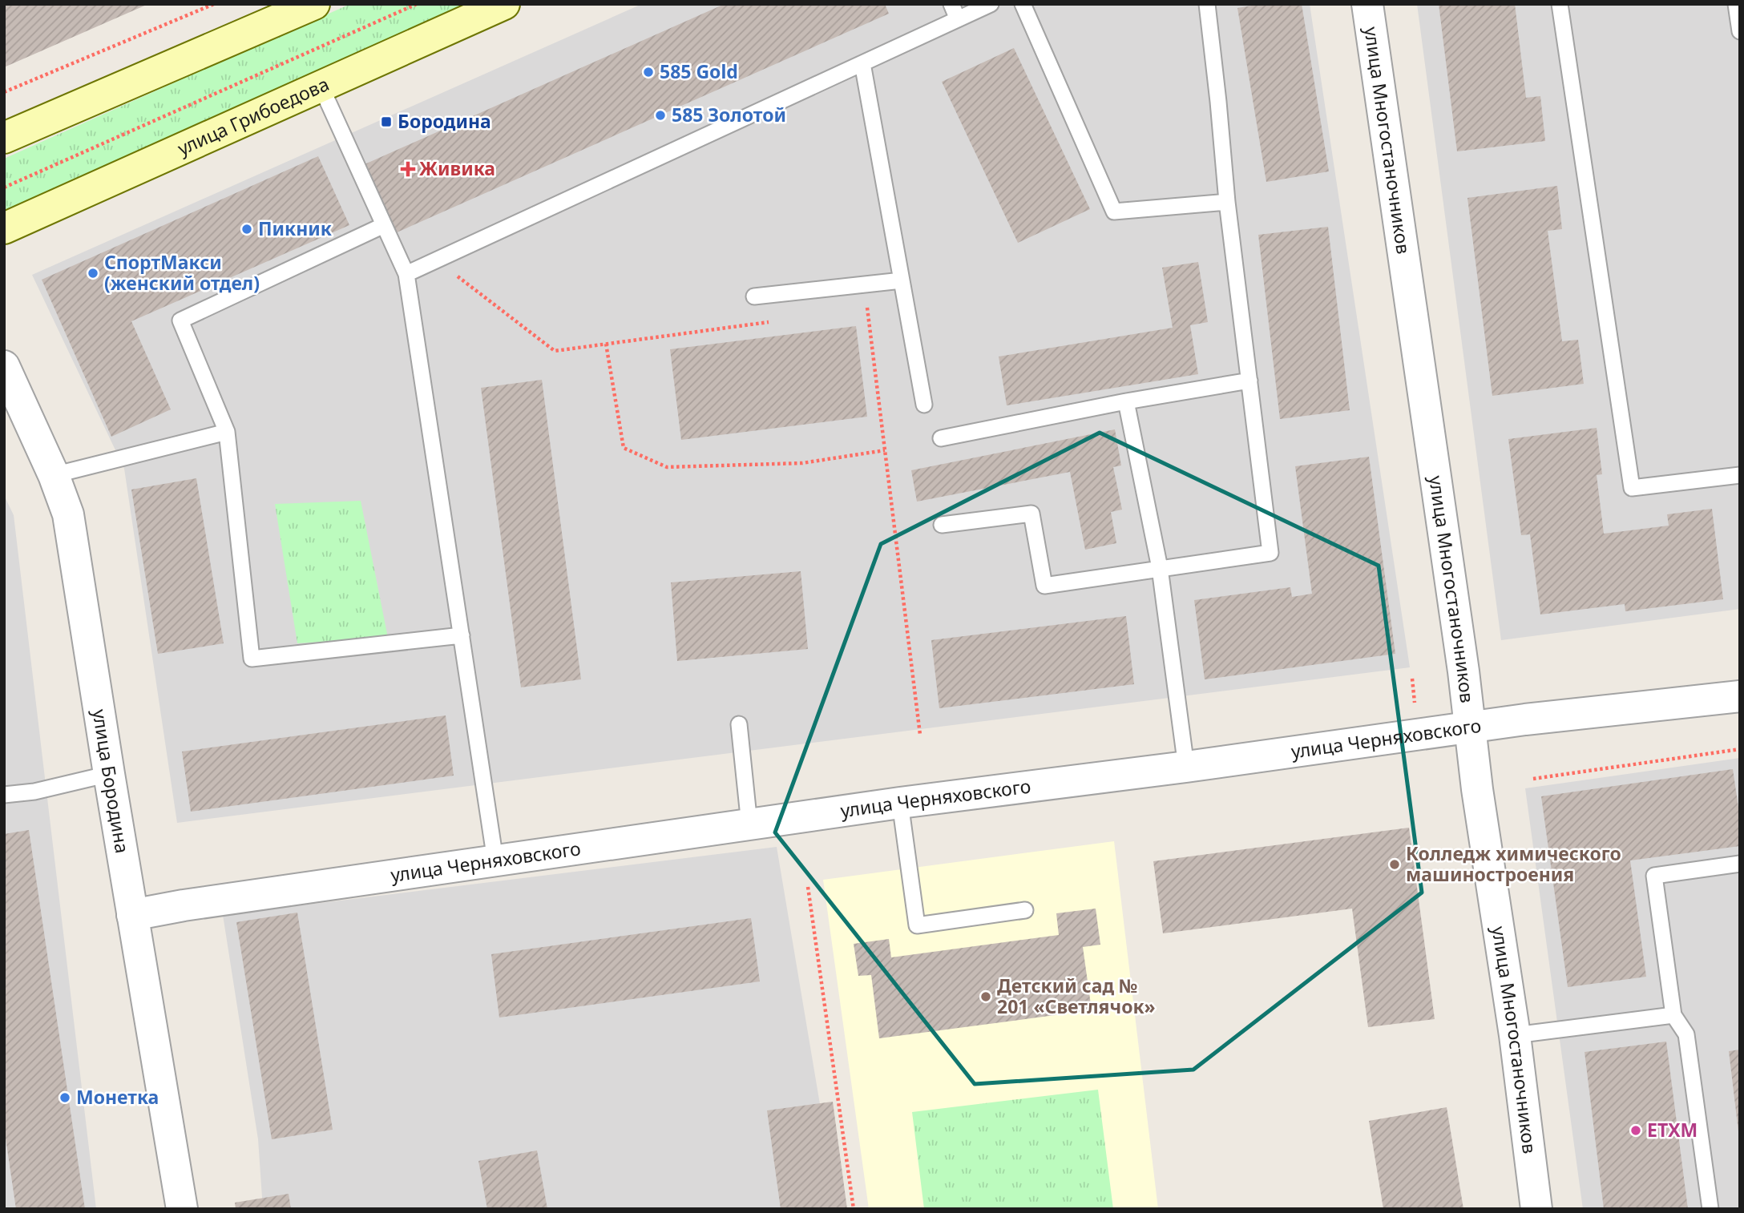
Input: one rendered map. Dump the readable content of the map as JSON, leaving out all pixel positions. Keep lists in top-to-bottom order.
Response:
{
  "streets": {
    "main road": ["улица Грибоедова"],
    "street": ["улица Многостаночников", "улица Черняховского", "улица Бородина"]
  },
  "crossings": [
    ["улица Многостаночников", "улица Черняховского"],
    ["улица Черняховского", "улица Бородина"]
  ],
  "places": {
    "other": [
      "585 Gold",
      "585 Золотой",
      "Пикник",
      "СпортМакси (женский отдел)",
      "Колледж химического машиностроения",
      "Детский сад № 201 «Светлячок»",
      "Монетка",
      "ЕТХМ"
    ],
    "transit": ["Бородина"],
    "health": ["Живика"]
  }
}
